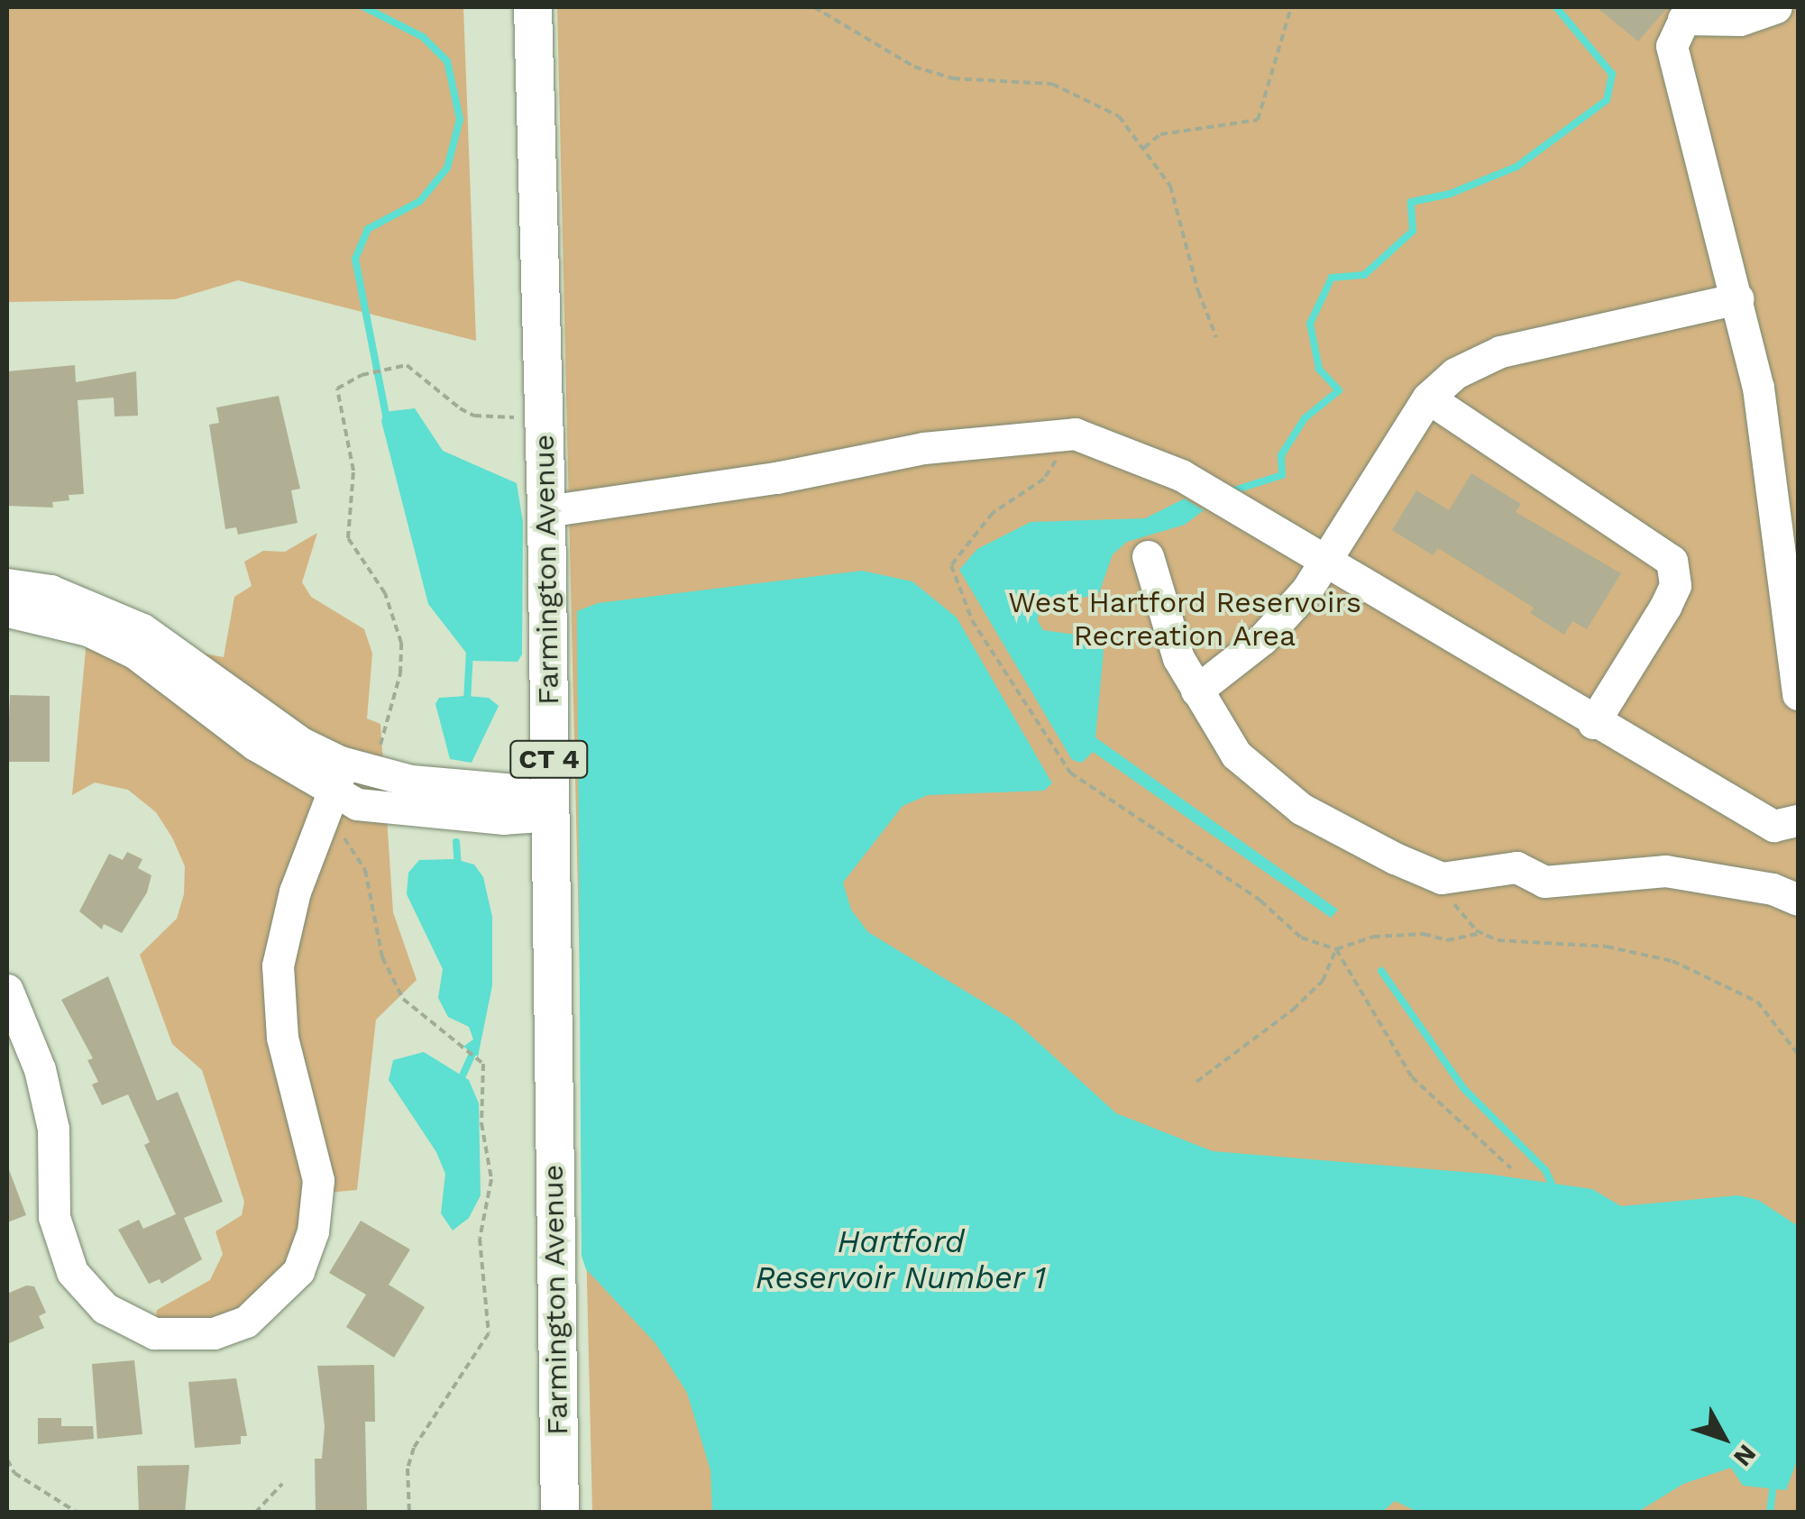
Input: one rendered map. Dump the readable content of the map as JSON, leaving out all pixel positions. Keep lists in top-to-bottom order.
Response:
{
  "streets": {
    "main road": ["Farmington Avenue", "CT 4"]
  },
  "water": ["Hartford Reservoir Number 1"],
  "parks": ["West Hartford Reservoirs Recreation Area"],
  "north": "bottom right"
}
